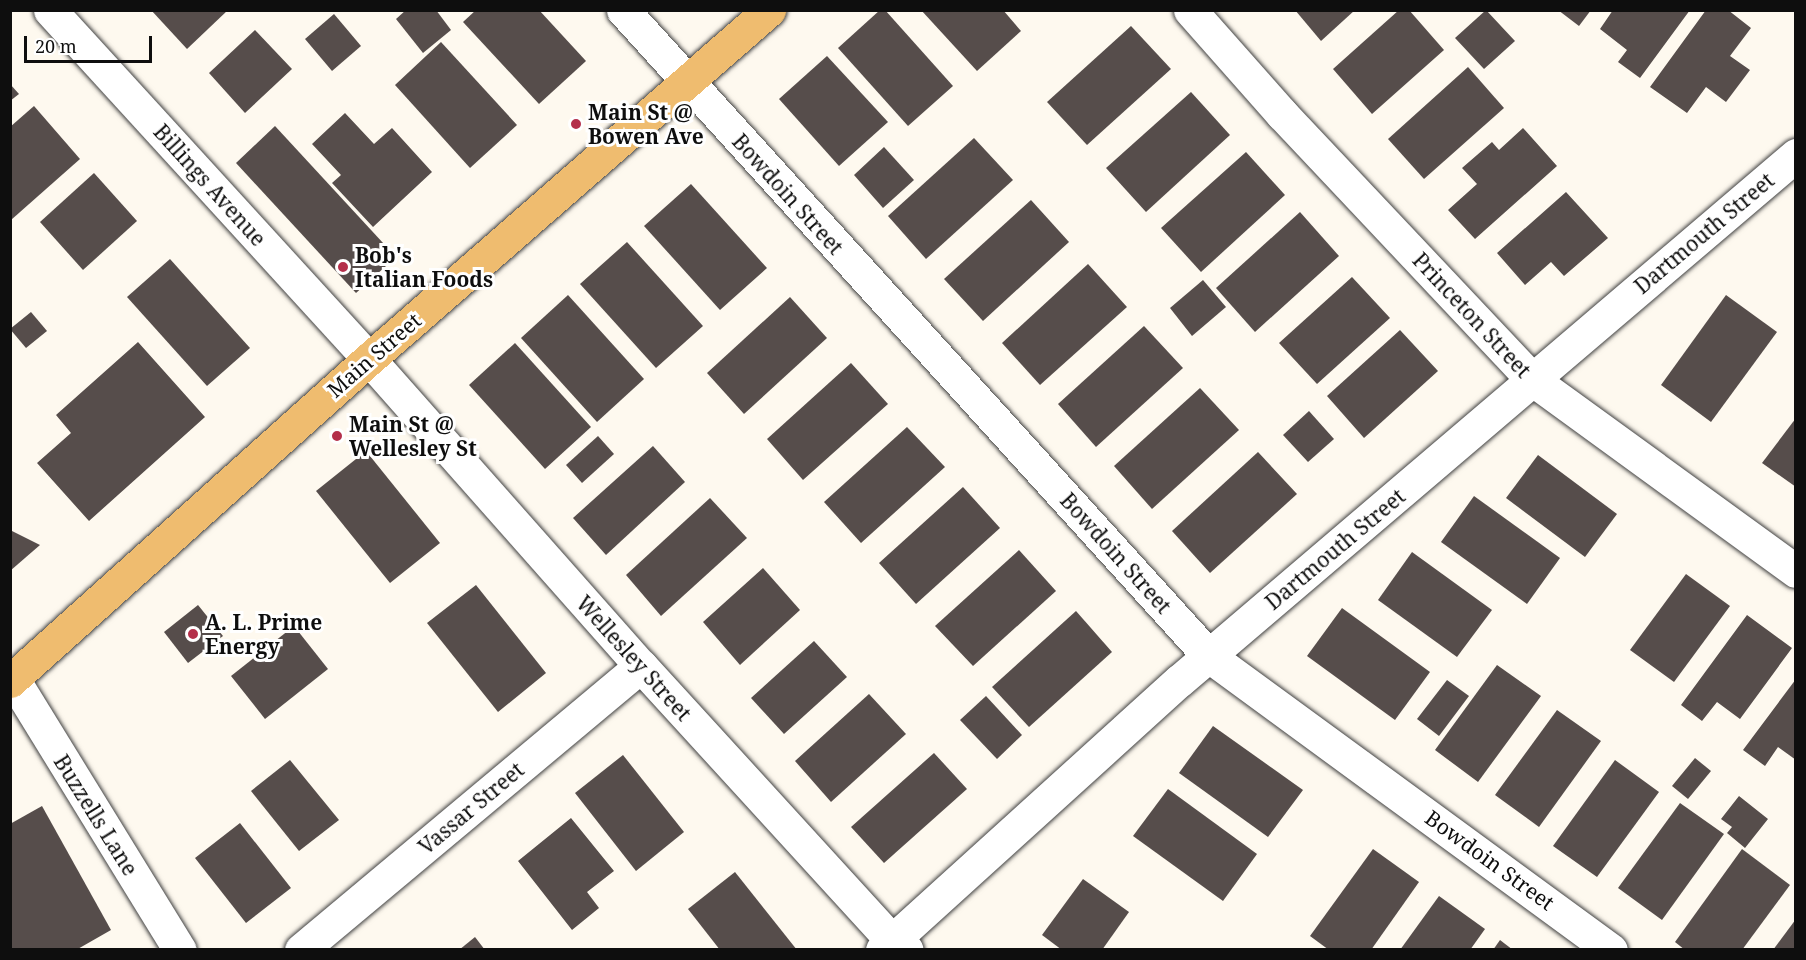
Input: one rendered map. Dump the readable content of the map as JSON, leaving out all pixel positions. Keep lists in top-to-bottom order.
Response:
{
  "streets": {
    "main road": ["Main Street"],
    "street": [
      "Billings Avenue",
      "Bowdoin Street",
      "Dartmouth Street",
      "Princeton Street",
      "Wellesley Street",
      "Vassar Street",
      "Buzzells Lane"
    ]
  },
  "crossings": [
    ["Billings Avenue", "Main Street"],
    ["Billings Avenue", "Wellesley Street"],
    ["Bowdoin Street", "Dartmouth Street"],
    ["Bowdoin Street", "Main Street"],
    ["Dartmouth Street", "Princeton Street"],
    ["Dartmouth Street", "Wellesley Street"],
    ["Main Street", "Wellesley Street"],
    ["Main Street", "Buzzells Lane"],
    ["Wellesley Street", "Vassar Street"]
  ],
  "places": [
    "Main St @ Bowen Ave",
    "Bob's Italian Foods",
    "Main St @ Wellesley St",
    "A. L. Prime Energy"
  ],
  "scale_bar": "20 m"
}
